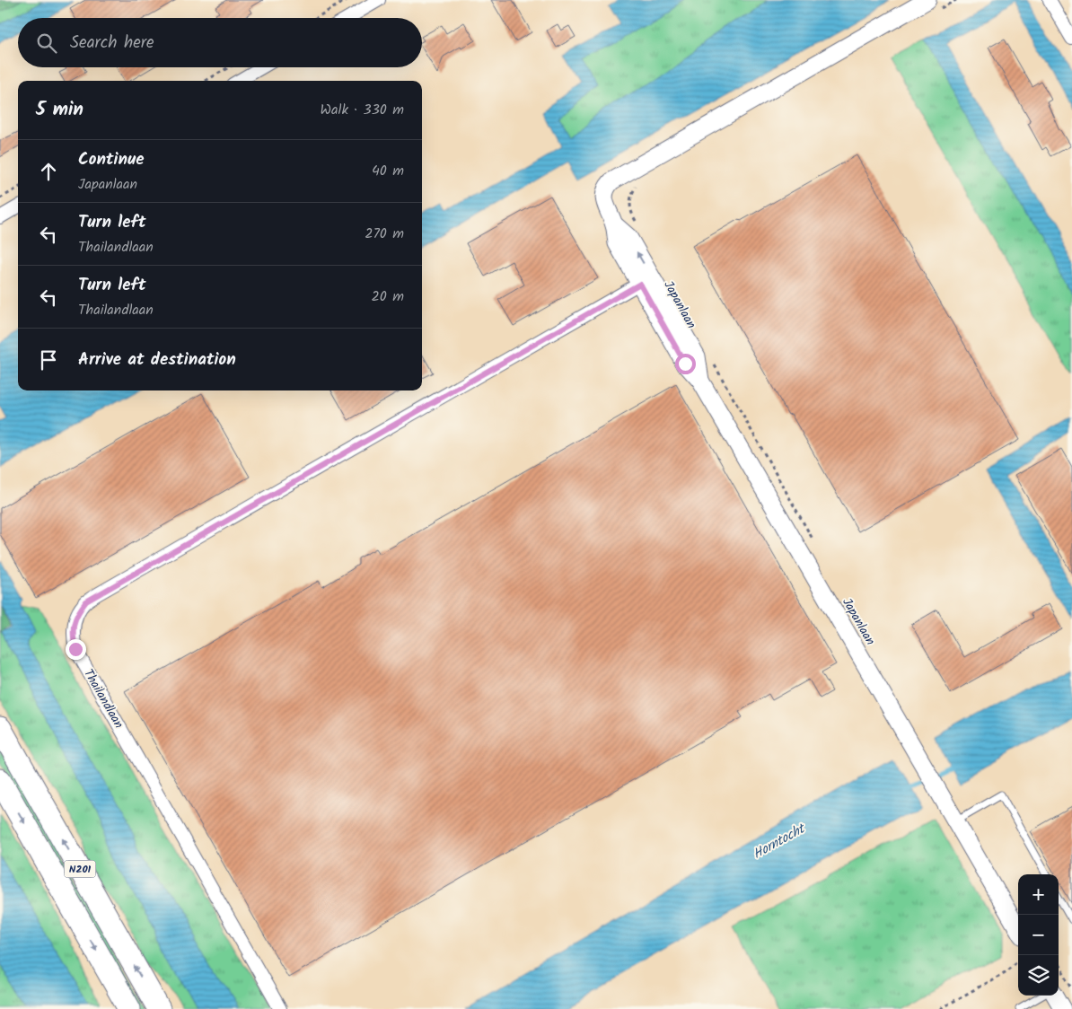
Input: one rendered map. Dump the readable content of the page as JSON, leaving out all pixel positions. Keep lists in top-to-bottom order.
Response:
{
  "streets": {
    "highway": ["N201"],
    "street": ["Japanlaan", "Thailandlaan"]
  },
  "crossings": [
    ["Japanlaan", "Thailandlaan"]
  ],
  "water": ["Horntocht"],
  "page": {
    "search": "Search here",
    "heading": ["5 min", "Walk · 330 m"],
    "list": [
      ["Continue", "Japanlaan", "40 m"],
      ["Turn left", "Thailandlaan", "270 m"],
      ["Turn left", "Thailandlaan", "20 m"],
      "Arrive at destination"
    ],
    "map_buttons": ["+", "−"]
  }
}
